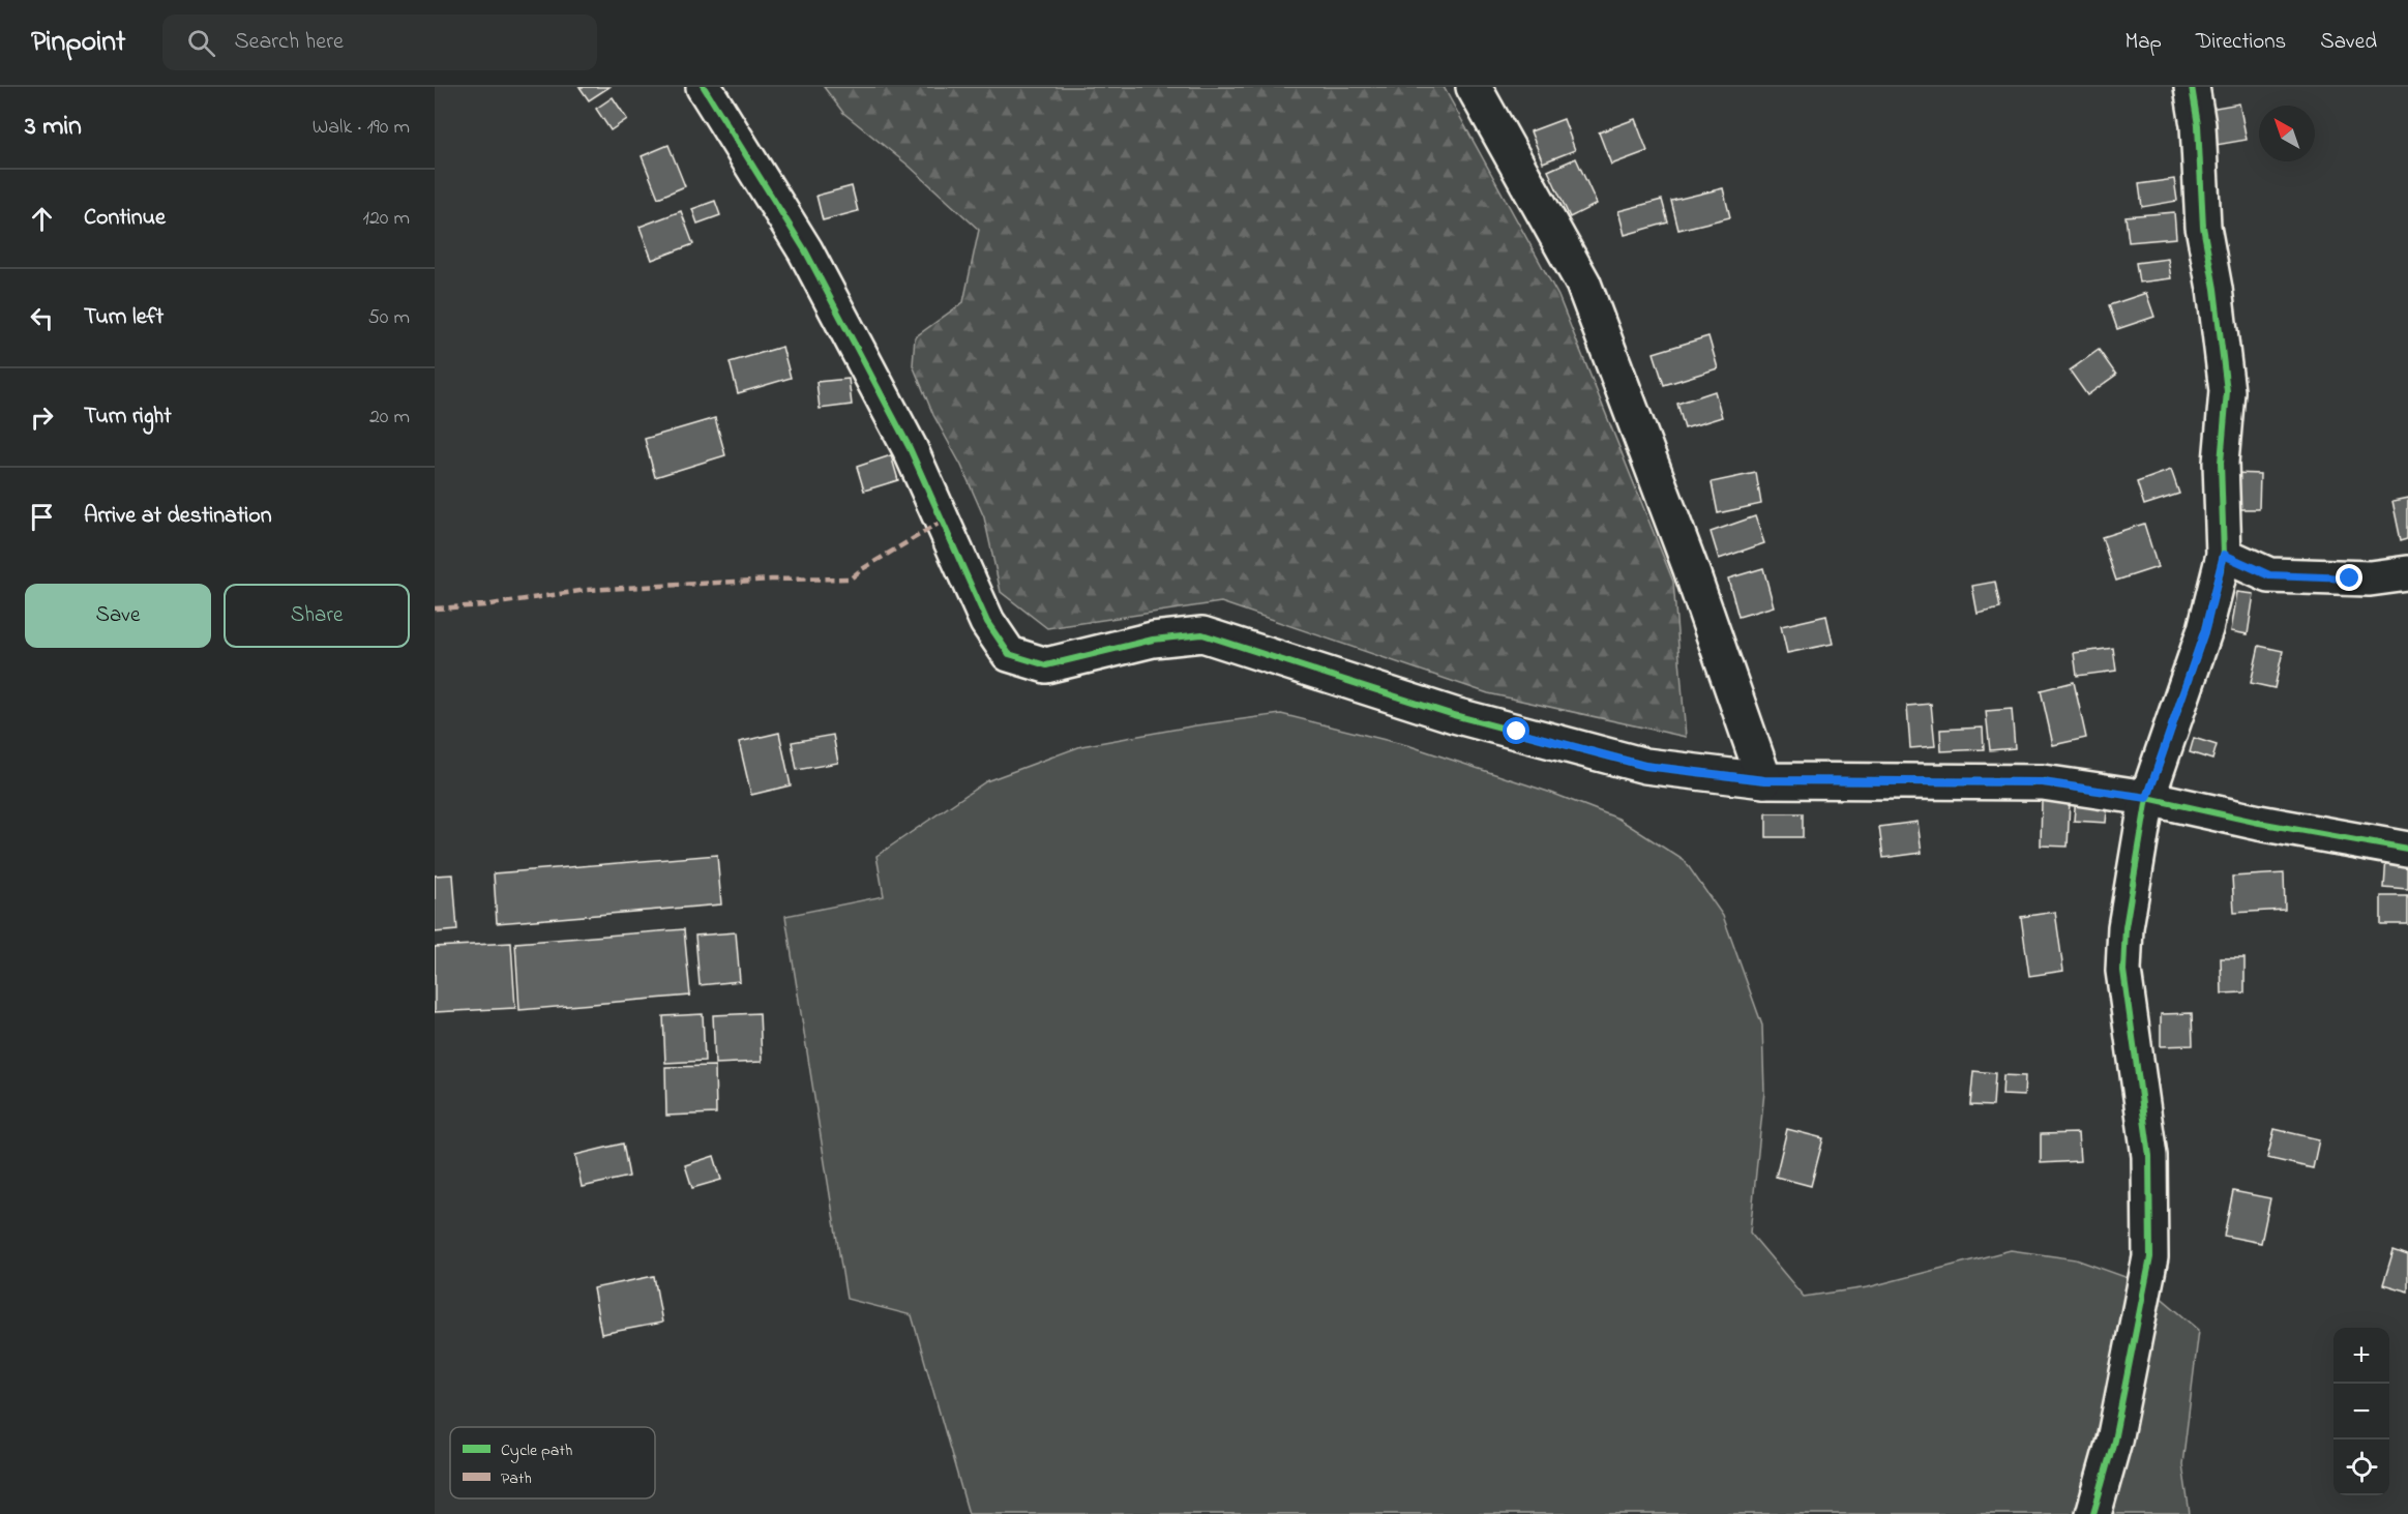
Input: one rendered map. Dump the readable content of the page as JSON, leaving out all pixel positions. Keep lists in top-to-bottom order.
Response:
{
  "legend": ["Cycle path", "Path"],
  "north": "top left",
  "page": {
    "header": "Pinpoint",
    "search": "Search here",
    "nav": ["Map", "Directions", "Saved"],
    "heading": ["3 min", "Walk · 190 m"],
    "list": [
      ["Continue", "120 m"],
      ["Turn left", "50 m"],
      ["Turn right", "20 m"],
      "Arrive at destination"
    ],
    "buttons": ["Save", "Share"],
    "map_buttons": ["+", "−"]
  }
}
